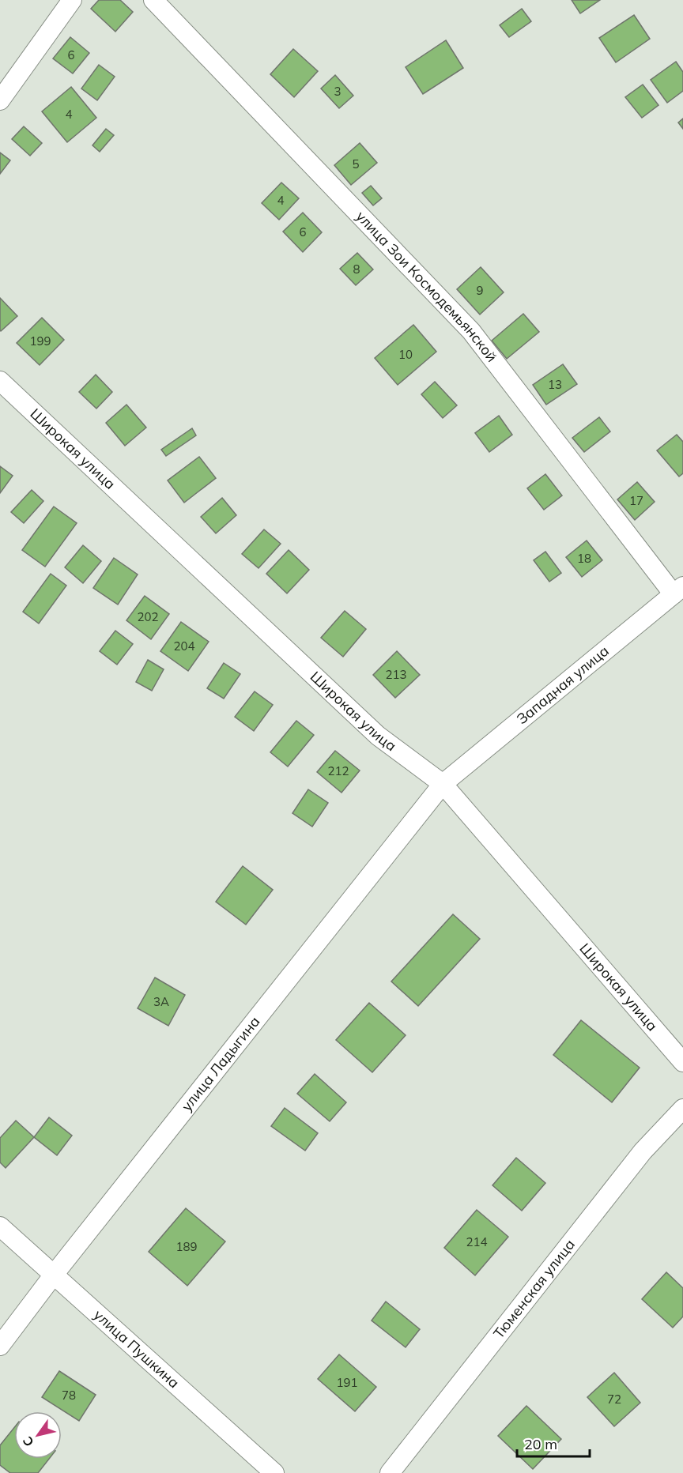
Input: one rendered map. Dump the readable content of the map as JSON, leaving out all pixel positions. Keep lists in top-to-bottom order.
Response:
{
  "streets": {
    "street": [
      "улица Зои Космодемьянской",
      "Широкая улица",
      "Западная улица",
      "улица Ладыгина",
      "Тюменская улица",
      "улица Пушкина"
    ]
  },
  "crossings": [
    ["улица Зои Космодемьянской", "Западная улица"],
    ["Широкая улица", "Западная улица"],
    ["Широкая улица", "улица Ладыгина"],
    ["Западная улица", "улица Ладыгина"],
    ["улица Ладыгина", "улица Пушкина"]
  ],
  "house_numbers": [
    "6",
    "3",
    "4",
    "5",
    "4",
    "6",
    "8",
    "9",
    "199",
    "10",
    "13",
    "17",
    "18",
    "202",
    "204",
    "213",
    "212",
    "3А",
    "214",
    "189",
    "191",
    "78",
    "72"
  ],
  "scale_bar": "20 m",
  "north": "bottom left"
}
